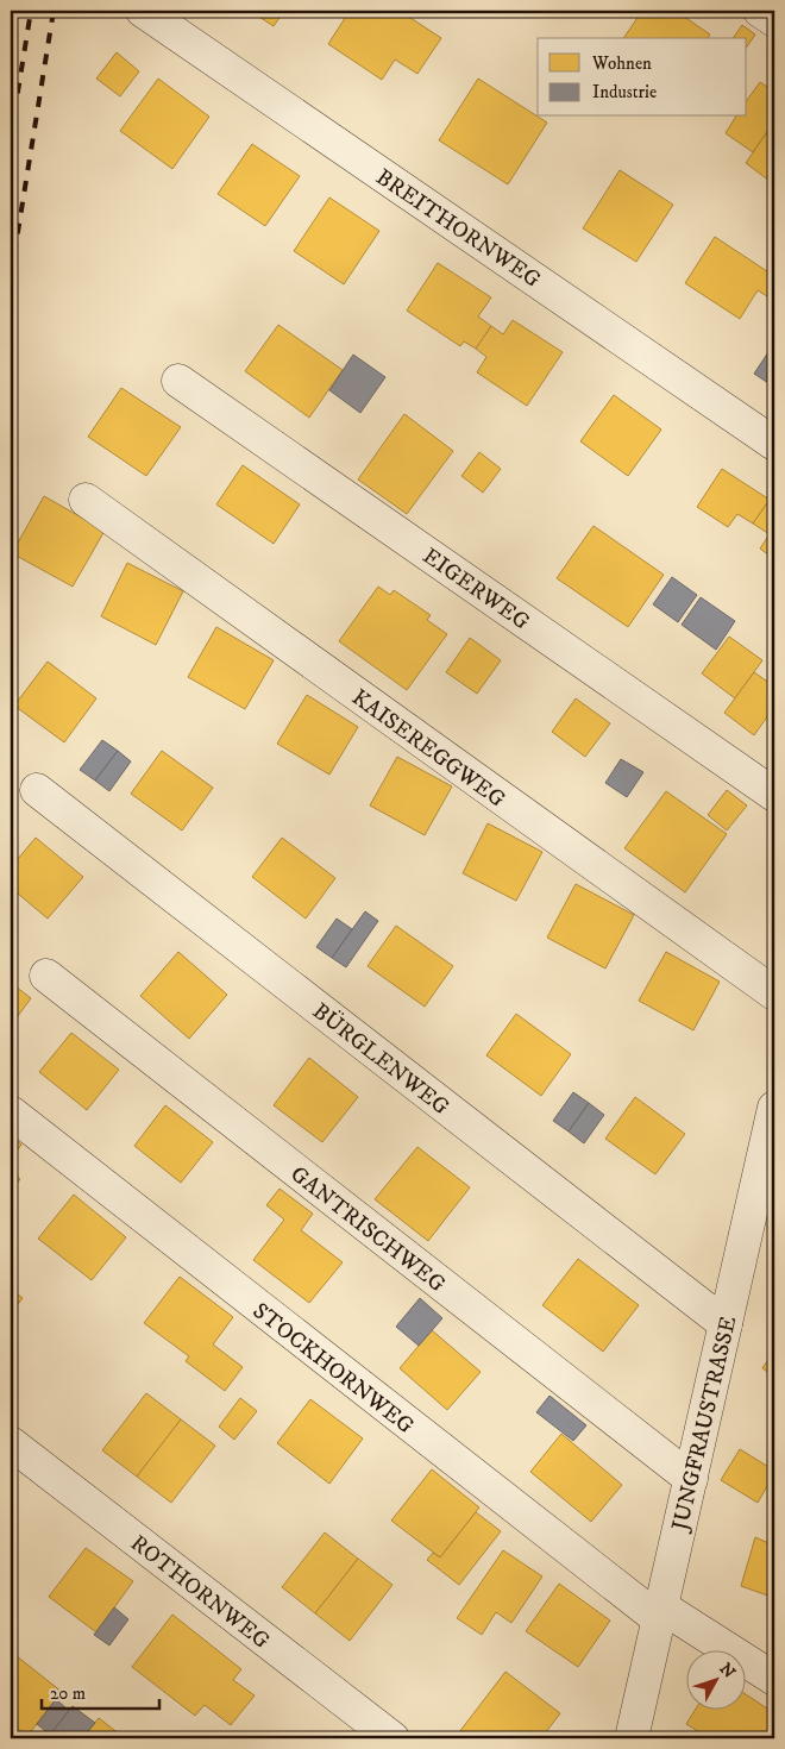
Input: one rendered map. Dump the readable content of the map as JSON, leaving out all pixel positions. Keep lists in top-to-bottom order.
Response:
{
  "streets": {
    "street": [
      "BREITHORNWEG",
      "EIGERWEG",
      "KAISEREGGWEG",
      "BÜRGLENWEG",
      "GANTRISCHWEG",
      "STOCKHORNWEG",
      "JUNGFRAUSTRASSE",
      "ROTHORNWEG"
    ]
  },
  "crossings": [
    ["BÜRGLENWEG", "JUNGFRAUSTRASSE"],
    ["GANTRISCHWEG", "JUNGFRAUSTRASSE"],
    ["STOCKHORNWEG", "JUNGFRAUSTRASSE"]
  ],
  "legend": ["Wohnen", "Industrie"],
  "scale_bar": "20 m",
  "north": "top right"
}
